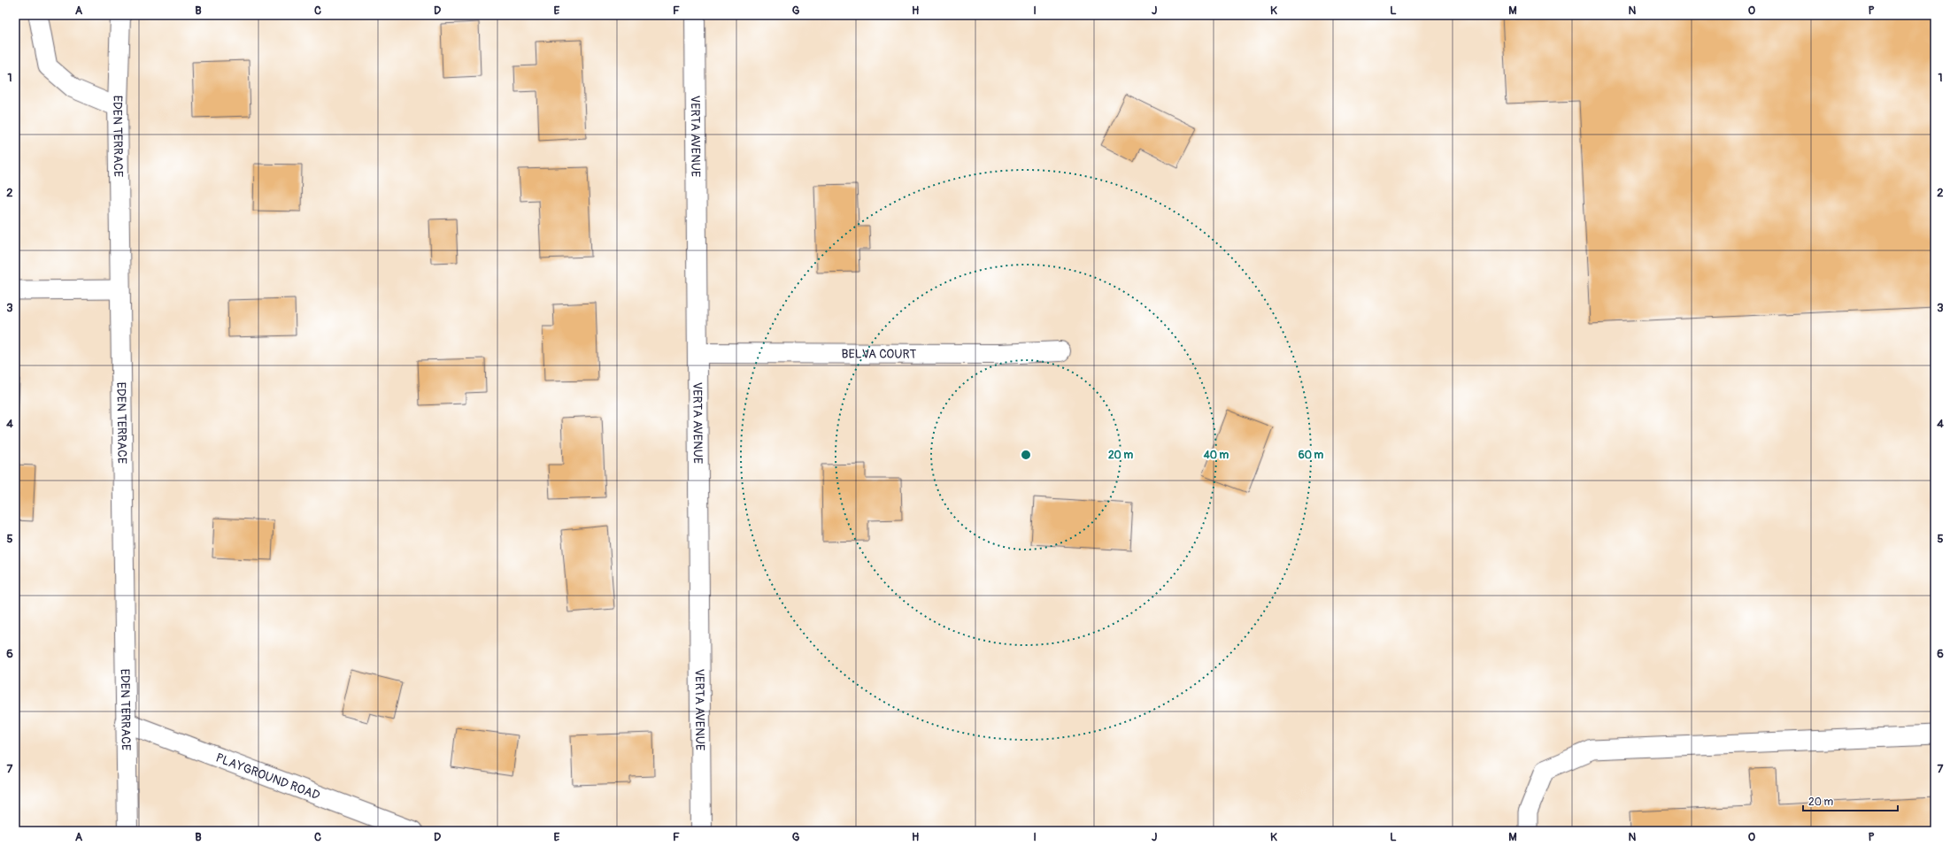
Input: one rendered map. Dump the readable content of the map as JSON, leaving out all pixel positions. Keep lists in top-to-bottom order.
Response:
{
  "streets": {
    "street": [
      "EDEN TERRACE",
      "VERTA AVENUE",
      "BELVA COURT",
      "PLAYGROUND ROAD"
    ]
  },
  "crossings": [
    ["EDEN TERRACE", "PLAYGROUND ROAD"],
    ["VERTA AVENUE", "BELVA COURT"]
  ],
  "scale_bar": "20 m",
  "grid": {
    "columns": [
      "A",
      "B",
      "C",
      "D",
      "E",
      "F",
      "G",
      "H",
      "I",
      "J",
      "K",
      "L",
      "M",
      "N",
      "O",
      "P"
    ],
    "rows": [
      "1",
      "2",
      "3",
      "4",
      "5",
      "6",
      "7"
    ]
  },
  "rings": ["20 m", "40 m", "60 m"]
}
